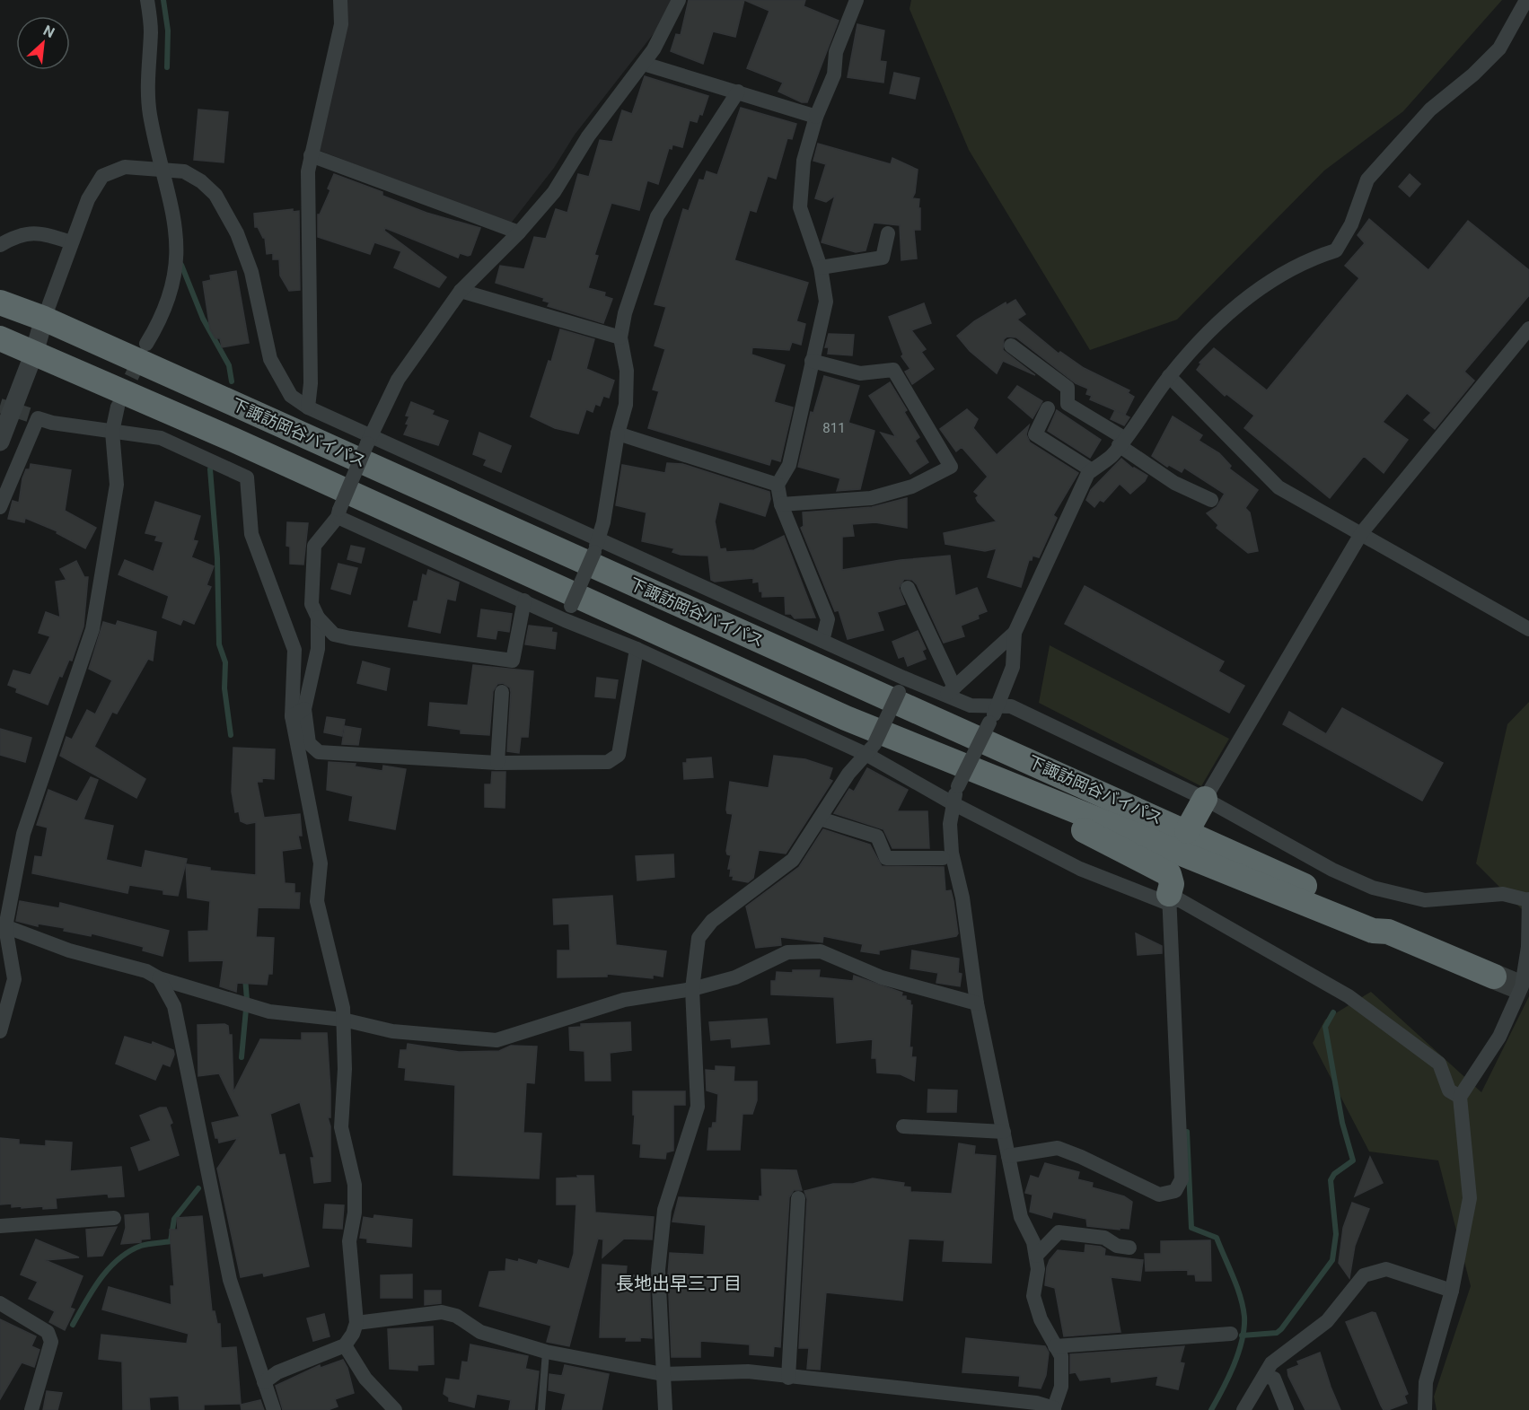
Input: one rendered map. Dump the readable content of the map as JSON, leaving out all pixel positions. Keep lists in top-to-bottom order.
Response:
{
  "streets": {
    "highway": ["下諏訪岡谷バイパス"]
  },
  "districts": ["長地出早三丁目"],
  "house_numbers": ["811"],
  "north": "top right"
}
